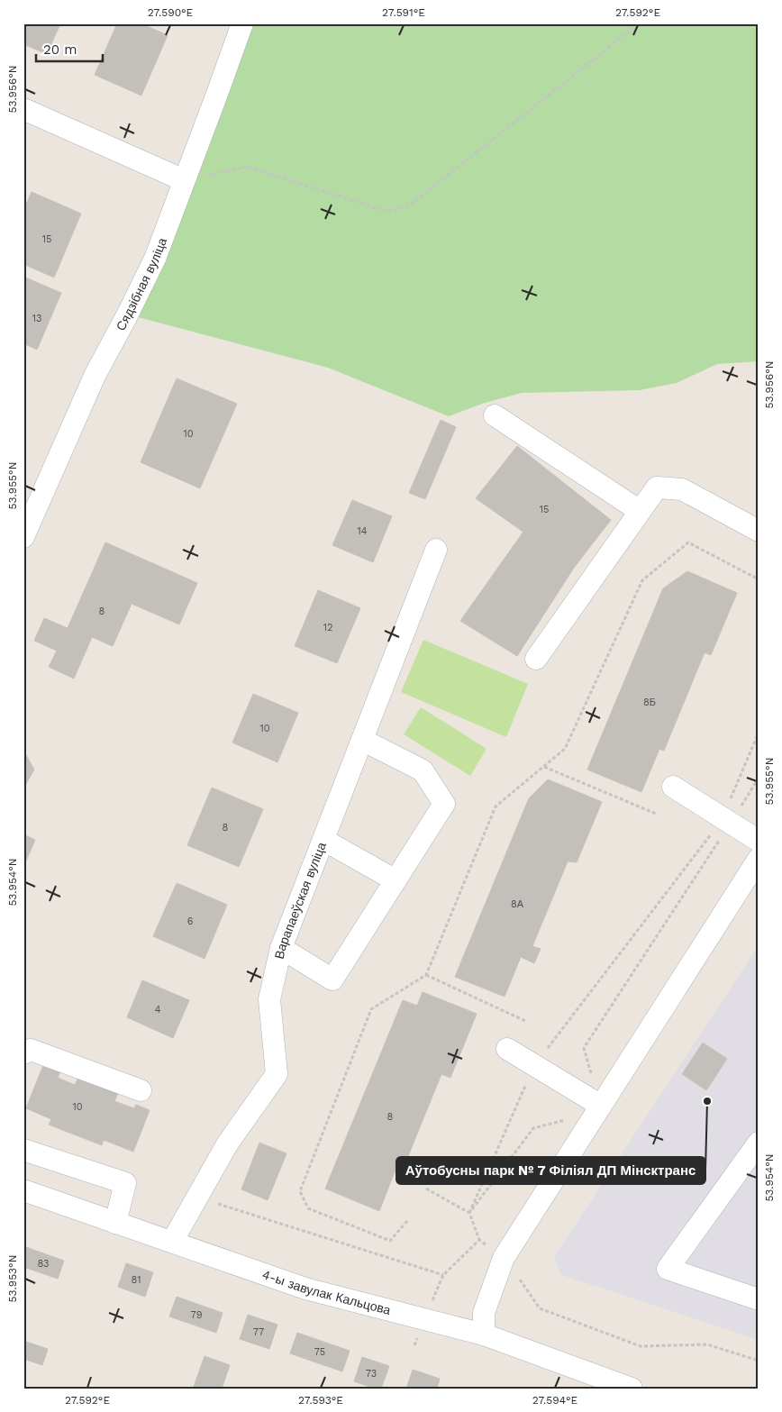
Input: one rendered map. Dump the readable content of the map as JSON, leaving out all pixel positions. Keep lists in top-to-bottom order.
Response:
{
  "streets": {
    "street": ["Сядзібная вуліца", "Варапаеўская вуліца", "4-ы завулак Кальцова"]
  },
  "crossings": [
    ["Варапаеўская вуліца", "4-ы завулак Кальцова"]
  ],
  "places": ["Аўтобусны парк № 7 Філіял ДП Мінсктранс"],
  "house_numbers": [
    "15",
    "13",
    "10",
    "15",
    "14",
    "8",
    "12",
    "8Б",
    "10",
    "8",
    "8А",
    "6",
    "4",
    "10",
    "8",
    "83",
    "81",
    "79",
    "77",
    "75",
    "73"
  ],
  "scale_bar": "20 m",
  "coordinates": [
    "27.590°E",
    "27.591°E",
    "27.592°E",
    "53.956°N",
    "53.955°N",
    "53.954°N",
    "53.953°N",
    "27.593°E",
    "27.594°E"
  ]
}
